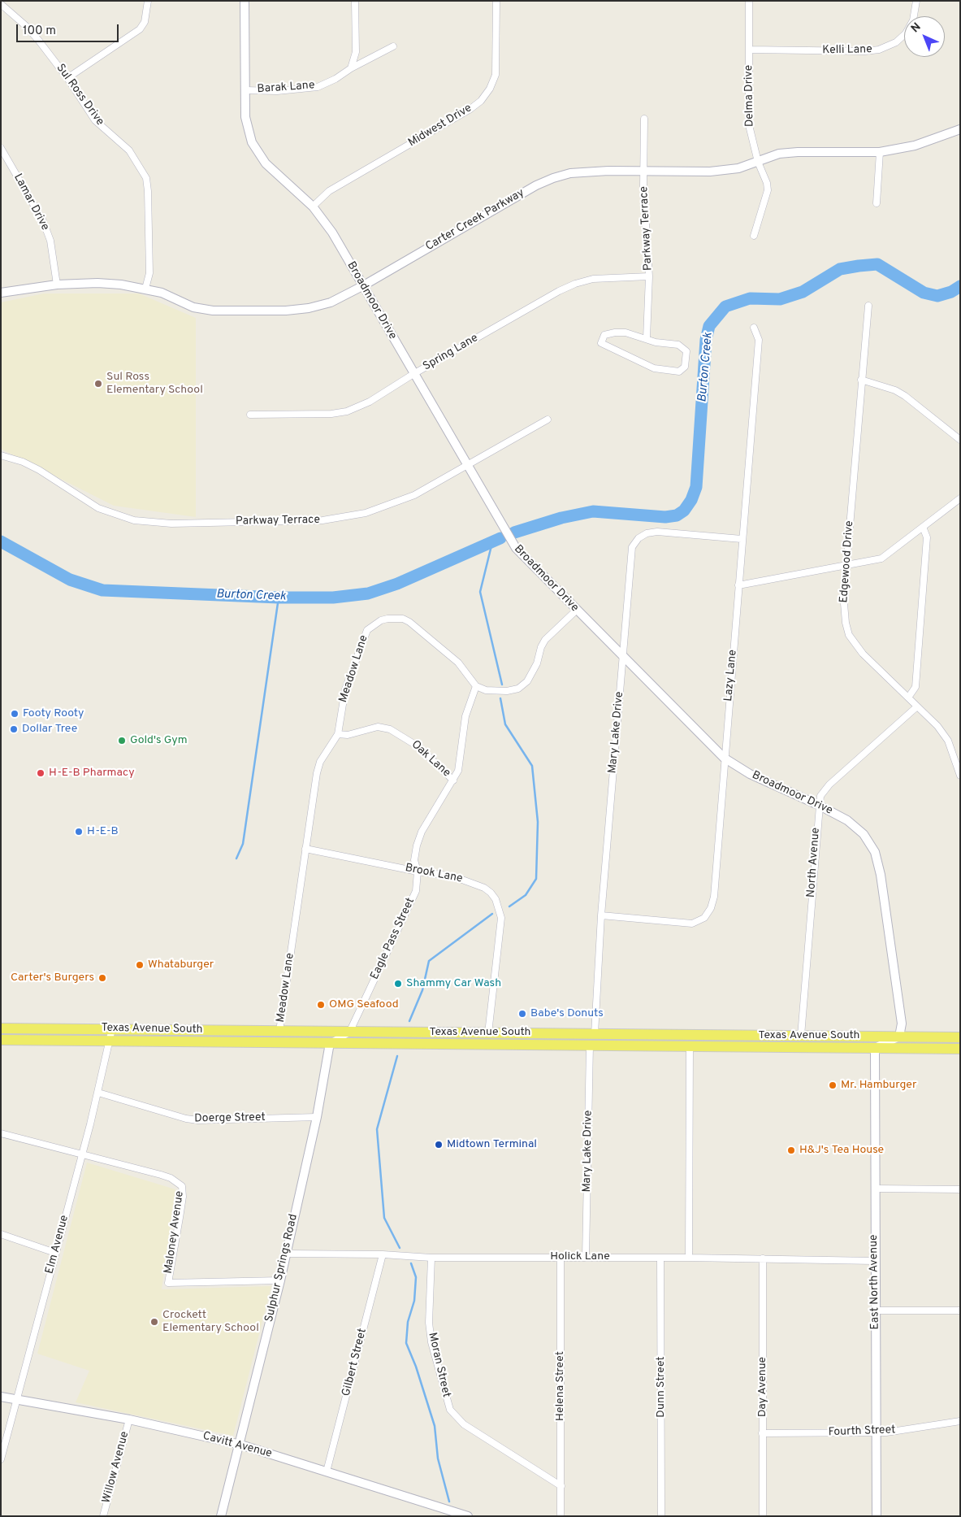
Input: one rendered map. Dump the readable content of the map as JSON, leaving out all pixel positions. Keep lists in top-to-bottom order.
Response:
{
  "streets": {
    "main road": ["Texas Avenue South"],
    "street": [
      "Kelli Lane",
      "Barak Lane",
      "Sul Ross Drive",
      "Delma Drive",
      "Midwest Drive",
      "Lamar Drive",
      "Carter Creek Parkway",
      "Parkway Terrace",
      "Broadmoor Drive",
      "Spring Lane",
      "Edgewood Drive",
      "Meadow Lane",
      "Lazy Lane",
      "Mary Lake Drive",
      "Oak Lane",
      "North Avenue",
      "Brook Lane",
      "Eagle Pass Street",
      "Doerge Street",
      "Maloney Avenue",
      "Elm Avenue",
      "Holick Lane",
      "Sulphur Springs Road",
      "East North Avenue",
      "Gilbert Street",
      "Moran Street",
      "Helena Street",
      "Dunn Street",
      "Day Avenue",
      "Fourth Street",
      "Cavitt Avenue",
      "Willow Avenue"
    ]
  },
  "crossings": [
    ["Kelli Lane", "Delma Drive"],
    ["Barak Lane", "Broadmoor Drive"],
    ["Sul Ross Drive", "Carter Creek Parkway"],
    ["Delma Drive", "Carter Creek Parkway"],
    ["Midwest Drive", "Broadmoor Drive"],
    ["Lamar Drive", "Carter Creek Parkway"],
    ["Carter Creek Parkway", "Parkway Terrace"],
    ["Carter Creek Parkway", "Broadmoor Drive"],
    ["Parkway Terrace", "Broadmoor Drive"],
    ["Parkway Terrace", "Spring Lane"],
    ["Broadmoor Drive", "Spring Lane"],
    ["Broadmoor Drive", "Lazy Lane"],
    ["Broadmoor Drive", "Mary Lake Drive"],
    ["Broadmoor Drive", "North Avenue"],
    ["Broadmoor Drive", "Texas Avenue South"],
    ["Edgewood Drive", "North Avenue"],
    ["Meadow Lane", "Oak Lane"],
    ["Meadow Lane", "Brook Lane"],
    ["Meadow Lane", "Eagle Pass Street"],
    ["Meadow Lane", "Texas Avenue South"],
    ["Lazy Lane", "Mary Lake Drive"],
    ["Mary Lake Drive", "Texas Avenue South"],
    ["Mary Lake Drive", "Holick Lane"],
    ["Oak Lane", "Eagle Pass Street"],
    ["North Avenue", "Texas Avenue South"],
    ["Brook Lane", "Eagle Pass Street"],
    ["Brook Lane", "Texas Avenue South"],
    ["Eagle Pass Street", "Texas Avenue South"],
    ["Texas Avenue South", "Elm Avenue"],
    ["Texas Avenue South", "Sulphur Springs Road"],
    ["Texas Avenue South", "East North Avenue"],
    ["Doerge Street", "Elm Avenue"],
    ["Doerge Street", "Sulphur Springs Road"],
    ["Maloney Avenue", "Elm Avenue"],
    ["Maloney Avenue", "Sulphur Springs Road"],
    ["Elm Avenue", "Cavitt Avenue"],
    ["Holick Lane", "Sulphur Springs Road"],
    ["Holick Lane", "East North Avenue"],
    ["Holick Lane", "Gilbert Street"],
    ["Holick Lane", "Moran Street"],
    ["Holick Lane", "Helena Street"],
    ["Holick Lane", "Dunn Street"],
    ["Holick Lane", "Day Avenue"],
    ["Sulphur Springs Road", "Cavitt Avenue"],
    ["East North Avenue", "Fourth Street"],
    ["Gilbert Street", "Cavitt Avenue"],
    ["Moran Street", "Helena Street"],
    ["Day Avenue", "Fourth Street"],
    ["Cavitt Avenue", "Willow Avenue"]
  ],
  "water": ["Burton Creek"],
  "places": [
    "Sul Ross Elementary School",
    "Footy Rooty",
    "Dollar Tree",
    "Gold's Gym",
    "H-E-B Pharmacy",
    "H-E-B",
    "Whataburger",
    "Carter's Burgers",
    "Shammy Car Wash",
    "OMG Seafood",
    "Babe's Donuts",
    "Mr. Hamburger",
    "Midtown Terminal",
    "H&J's Tea House",
    "Crockett Elementary School"
  ],
  "scale_bar": "100 m",
  "north": "top left"
}
